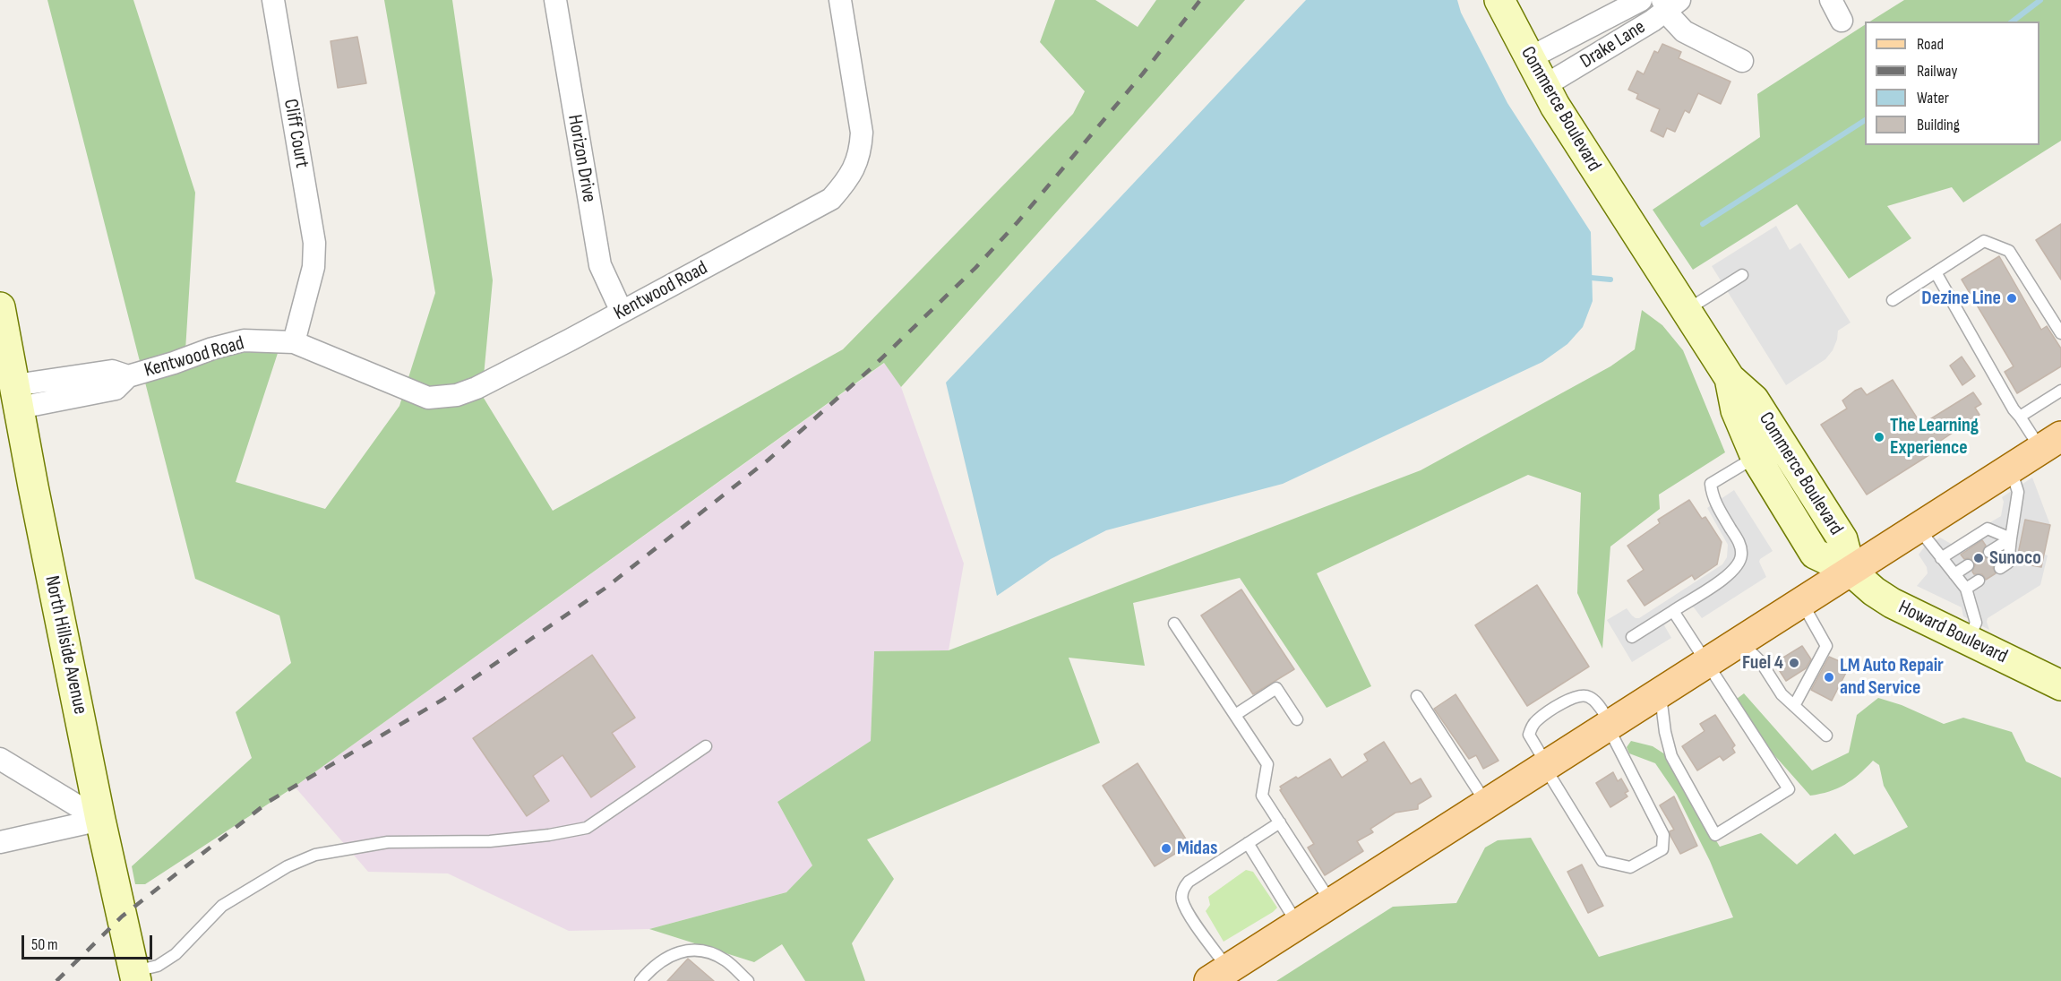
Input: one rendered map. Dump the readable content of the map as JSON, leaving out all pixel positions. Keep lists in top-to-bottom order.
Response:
{
  "streets": {
    "main road": ["Commerce Boulevard", "Howard Boulevard", "North Hillside Avenue"],
    "street": [
      "Drake Lane",
      "Cliff Court",
      "Horizon Drive",
      "Kentwood Road"
    ]
  },
  "crossings": [
    ["Drake Lane", "Commerce Boulevard"],
    ["Commerce Boulevard", "Howard Boulevard"],
    ["Cliff Court", "Kentwood Road"],
    ["Horizon Drive", "Kentwood Road"],
    ["Kentwood Road", "North Hillside Avenue"]
  ],
  "places": [
    "Dezine Line",
    "The Learning Experience",
    "Sunoco",
    "Fuel 4",
    "LM Auto Repair and Service",
    "Midas"
  ],
  "legend": [
    "Road",
    "Railway",
    "Water",
    "Building"
  ],
  "scale_bar": "50 m"
}
